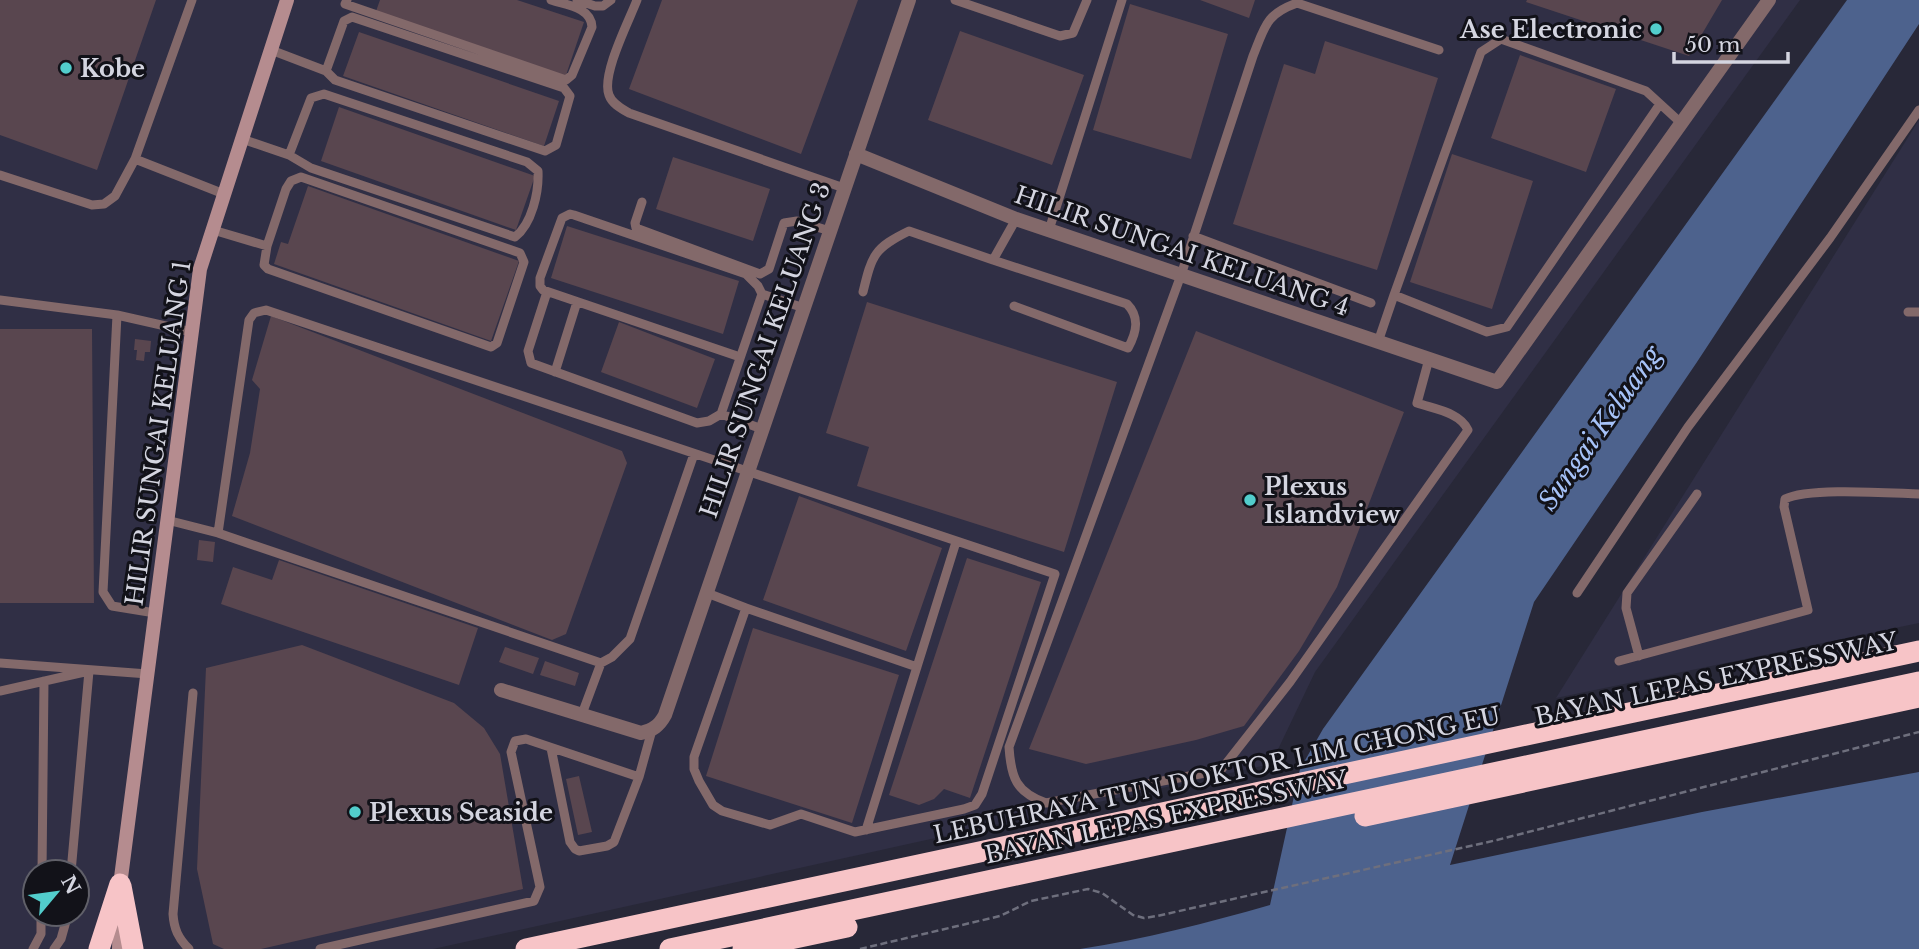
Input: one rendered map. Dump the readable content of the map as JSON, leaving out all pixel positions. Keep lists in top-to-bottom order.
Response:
{
  "streets": {
    "highway": ["BAYAN LEPAS EXPRESSWAY", "LEBUHRAYA TUN DOKTOR LIM CHONG EU"],
    "street": ["HILIR SUNGAI KELUANG 4", "HILIR SUNGAI KELUANG 3", "HILIR SUNGAI KELUANG 1"]
  },
  "crossings": [
    ["HILIR SUNGAI KELUANG 4", "HILIR SUNGAI KELUANG 3"]
  ],
  "water": ["Sungai Keluang"],
  "places": [
    "Ase Electronic",
    "Kobe",
    "Plexus Islandview",
    "Plexus Seaside"
  ],
  "scale_bar": "50 m",
  "north": "top right"
}
